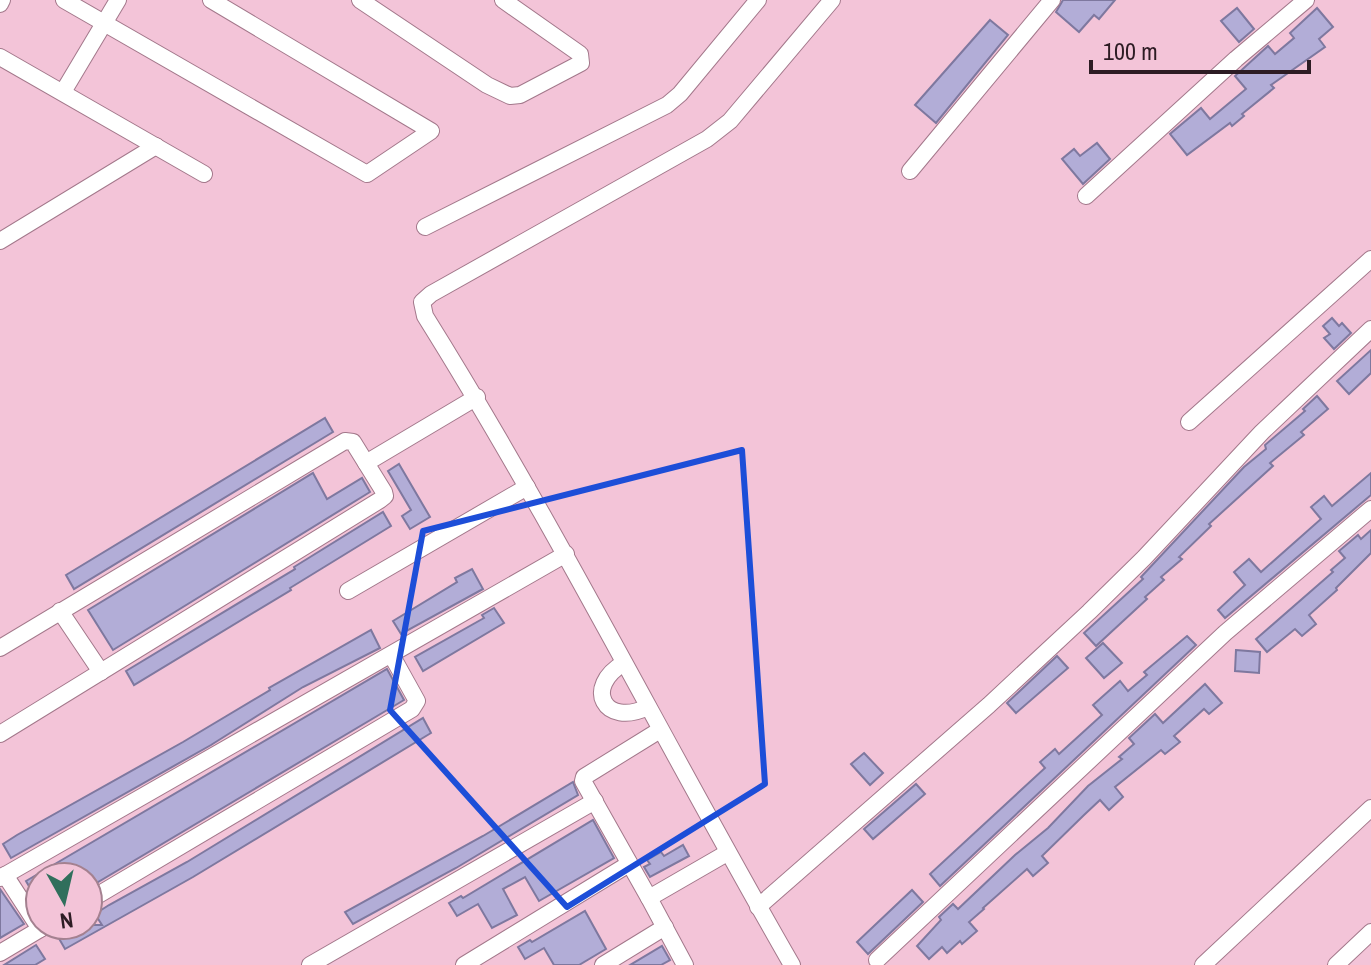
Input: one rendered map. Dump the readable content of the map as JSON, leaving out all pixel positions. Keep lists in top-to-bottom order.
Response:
{
  "scale_bar": "100 m",
  "north": "bottom"
}
